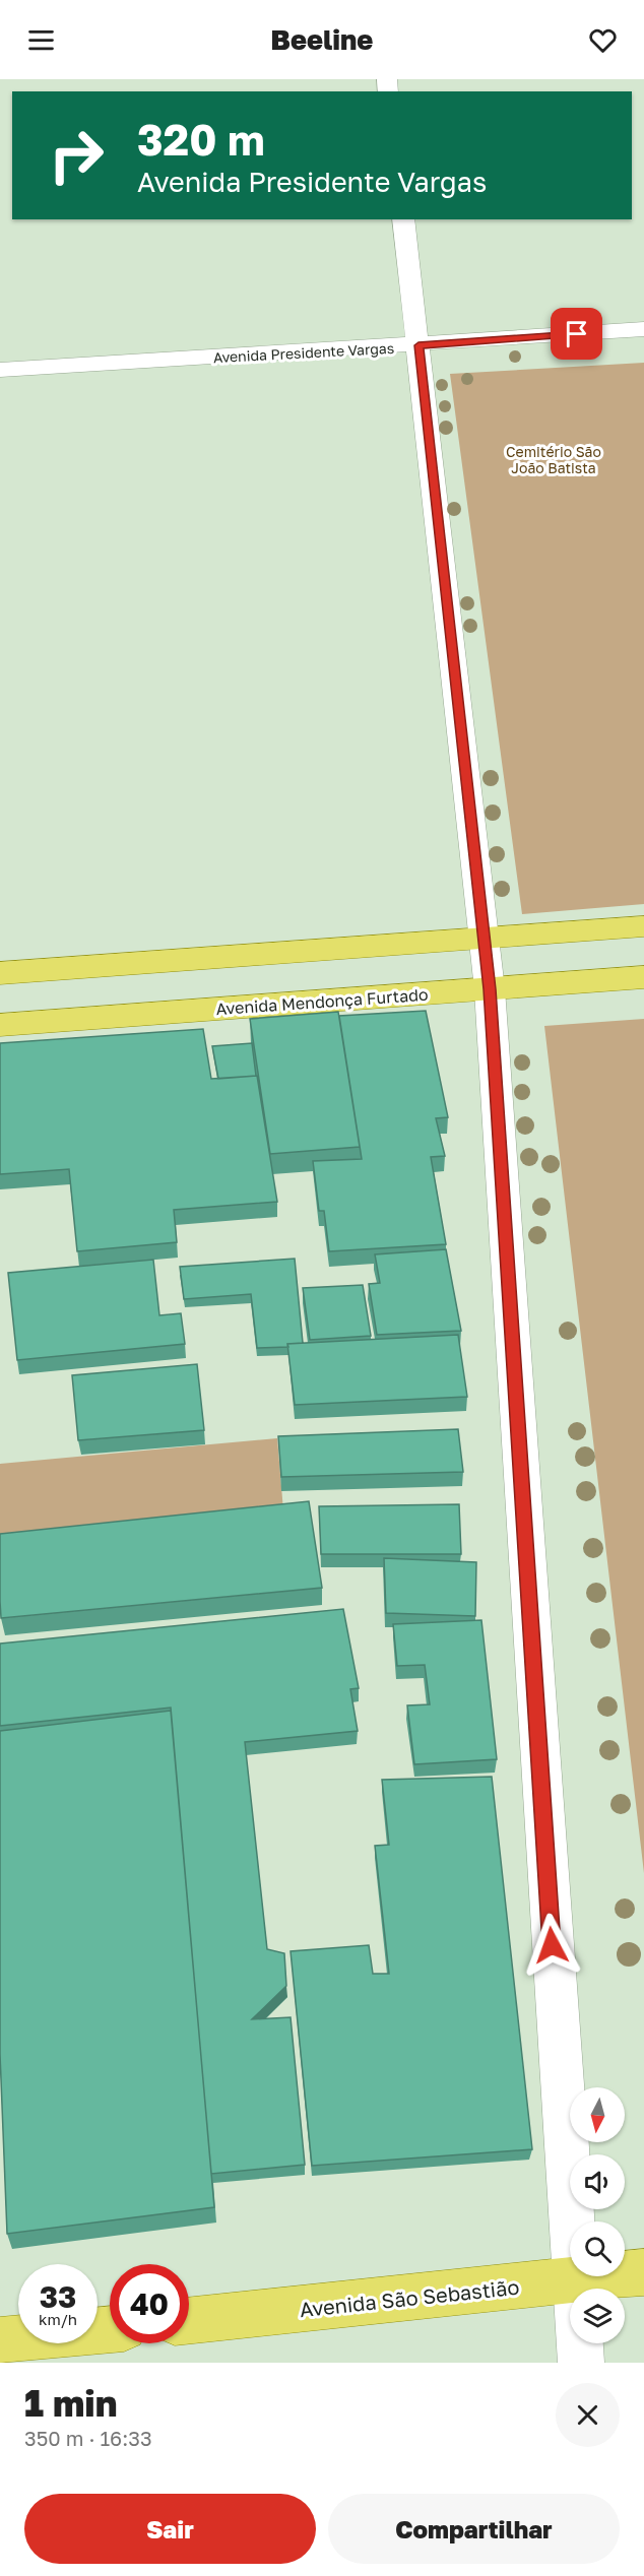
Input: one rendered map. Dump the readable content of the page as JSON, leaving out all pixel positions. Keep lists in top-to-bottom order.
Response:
{
  "streets": {
    "main road": ["Avenida Mendonça Furtado", "Avenida São Sebastião"],
    "street": ["Avenida Presidente Vargas"]
  },
  "parks": ["Cemitério São João Batista"],
  "north": "bottom",
  "page": {
    "header": "Beeline",
    "turn": ["320 m", "Avenida Presidente Vargas"],
    "speed": "33 km/h",
    "limit": "40",
    "heading": ["1 min", "350 m · 16:33"],
    "buttons": ["Sair", "Compartilhar"]
  }
}
